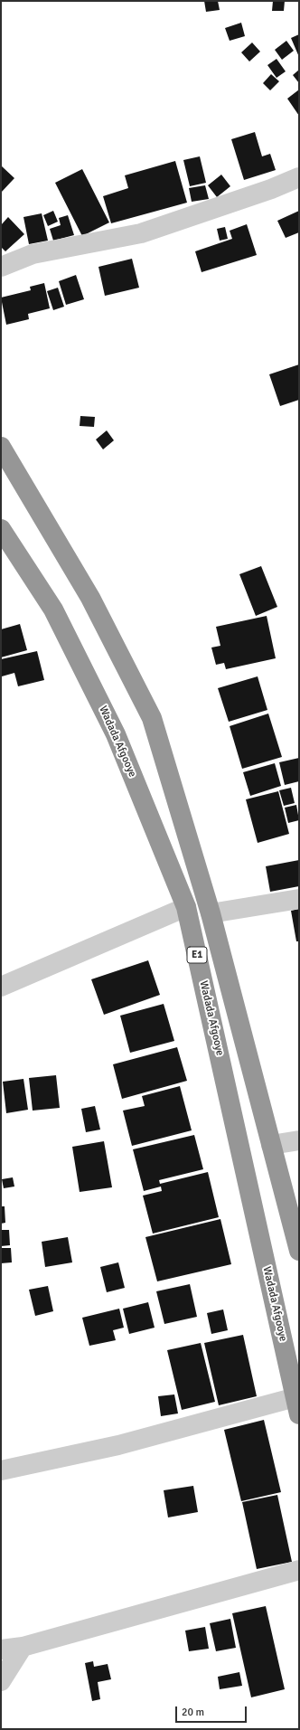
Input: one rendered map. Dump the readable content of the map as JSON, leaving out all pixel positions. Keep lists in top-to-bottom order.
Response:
{
  "streets": {
    "highway": ["Wadada Afgooye", "E1"]
  },
  "scale_bar": "20 m"
}
